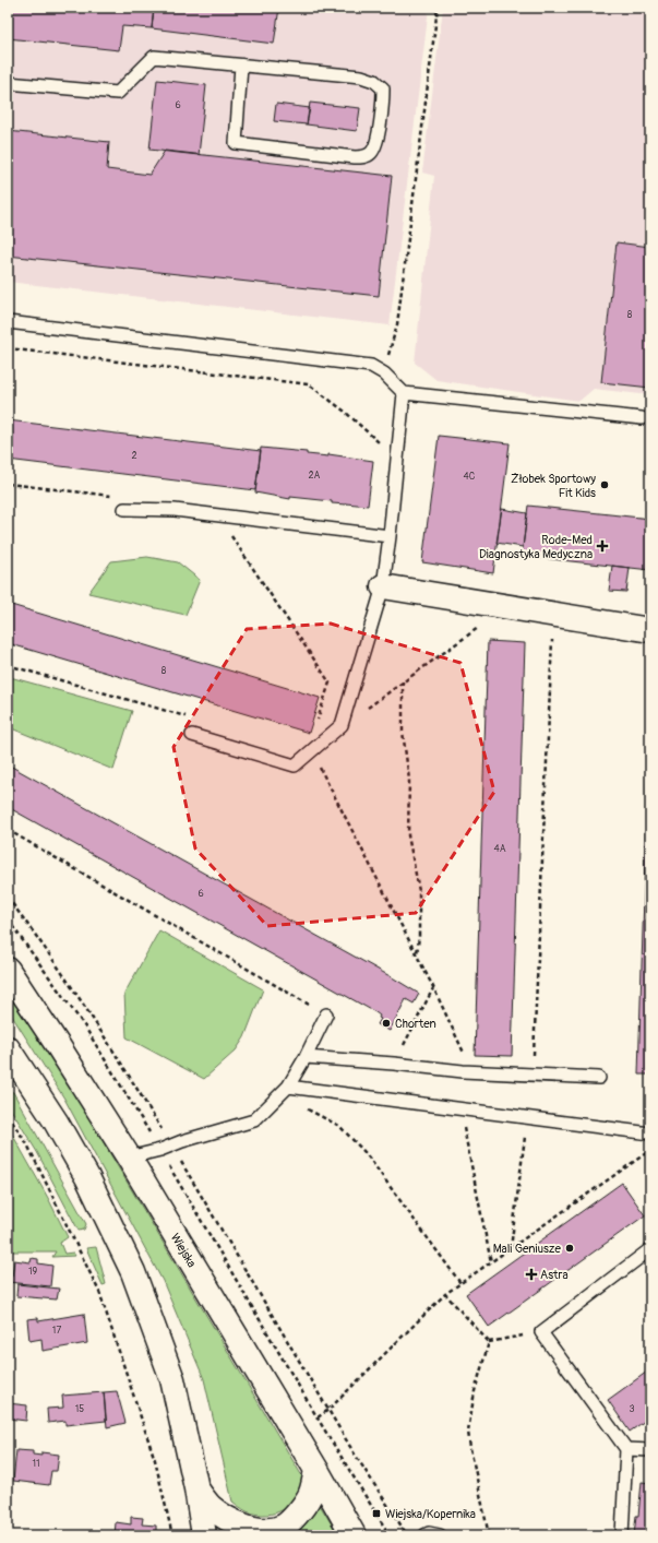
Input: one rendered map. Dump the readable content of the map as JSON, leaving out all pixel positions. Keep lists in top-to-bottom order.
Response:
{
  "streets": {
    "main road": ["Wiejska"]
  },
  "places": {
    "other": ["Żłobek Sportowy Fit Kids", "Chorten", "Mali Geniusze"],
    "health": ["Rode-Med Diagnostyka Medyczna", "Astra"],
    "transit": ["Wiejska/Kopernika"]
  },
  "house_numbers": [
    "6",
    "8",
    "2",
    "2A",
    "4C",
    "8",
    "4A",
    "6",
    "19",
    "17",
    "15",
    "3",
    "11"
  ]
}
